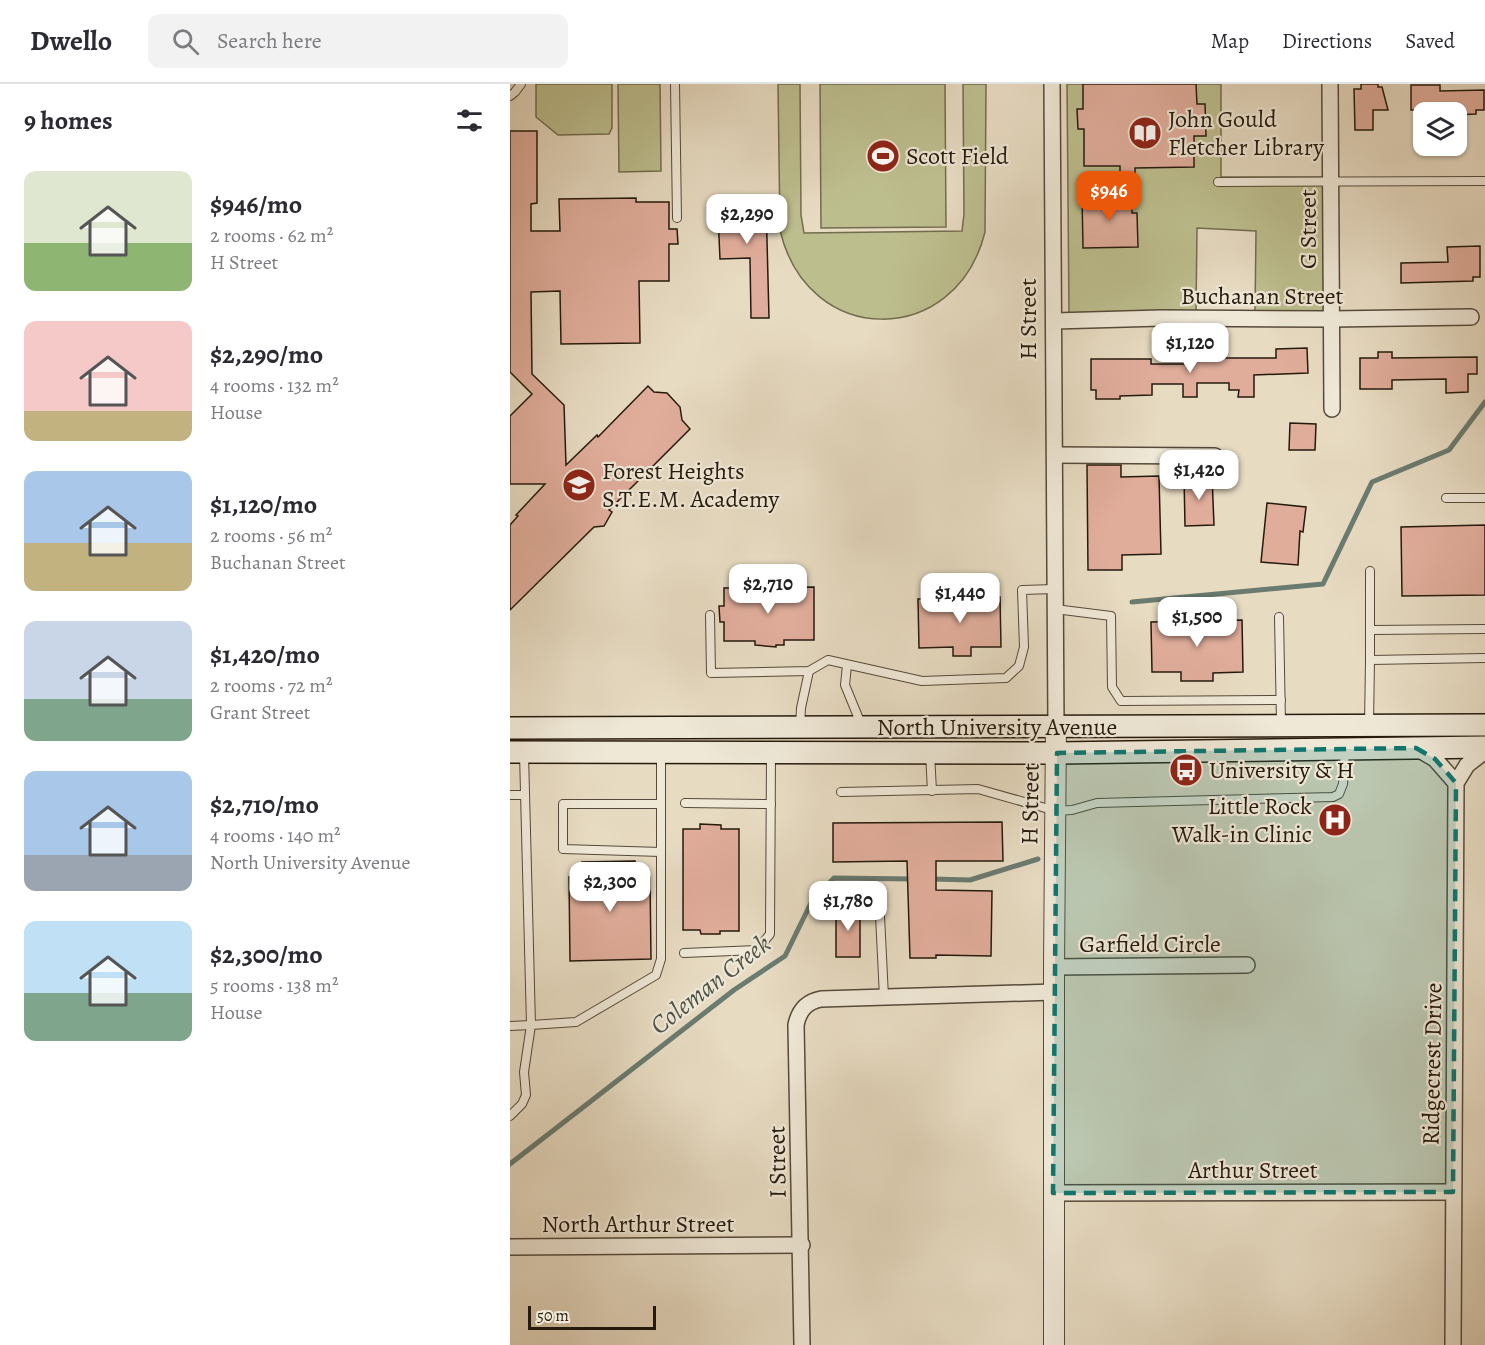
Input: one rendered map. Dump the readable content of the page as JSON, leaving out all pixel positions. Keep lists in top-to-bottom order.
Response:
{
  "streets": {
    "main road": ["North University Avenue"],
    "street": [
      "G Street",
      "Buchanan Street",
      "H Street",
      "Garfield Circle",
      "Ridgecrest Drive",
      "I Street",
      "Arthur Street",
      "North Arthur Street"
    ]
  },
  "crossings": [
    ["G Street", "Buchanan Street"],
    ["Buchanan Street", "H Street"],
    ["H Street", "North University Avenue"],
    ["H Street", "Garfield Circle"],
    ["H Street", "Arthur Street"],
    ["Ridgecrest Drive", "Arthur Street"],
    ["I Street", "North Arthur Street"]
  ],
  "water": ["Coleman Creek"],
  "places": {
    "library": ["John Gould Fletcher Library"],
    "sports": ["Scott Field"],
    "school or university": ["Forest Heights S.T.E.M. Academy"],
    "bus stop": ["University & H"],
    "hospital": ["Little Rock Walk-in Clinic"]
  },
  "scale_bar": "50 m",
  "page": {
    "header": "Dwello",
    "search": "Search here",
    "nav": ["Map", "Directions", "Saved"],
    "heading": "9 homes",
    "list": [
      {
        "name": "$946/mo",
        "note": "2 rooms · 62 m² · H Street"
      },
      {
        "name": "$2,290/mo",
        "note": "4 rooms · 132 m² · House"
      },
      {
        "name": "$1,120/mo",
        "note": "2 rooms · 56 m² · Buchanan Street"
      },
      {
        "name": "$1,420/mo",
        "note": "2 rooms · 72 m² · Grant Street"
      },
      {
        "name": "$2,710/mo",
        "note": "4 rooms · 140 m² · North University Avenue"
      },
      {
        "name": "$2,300/mo",
        "note": "5 rooms · 138 m² · House"
      }
    ],
    "price": [
      "$946",
      "$2,290",
      "$1,120",
      "$1,420",
      "$2,710",
      "$1,440",
      "$1,500",
      "$2,300",
      "$1,780"
    ],
    "scale": "50 m"
  }
}
